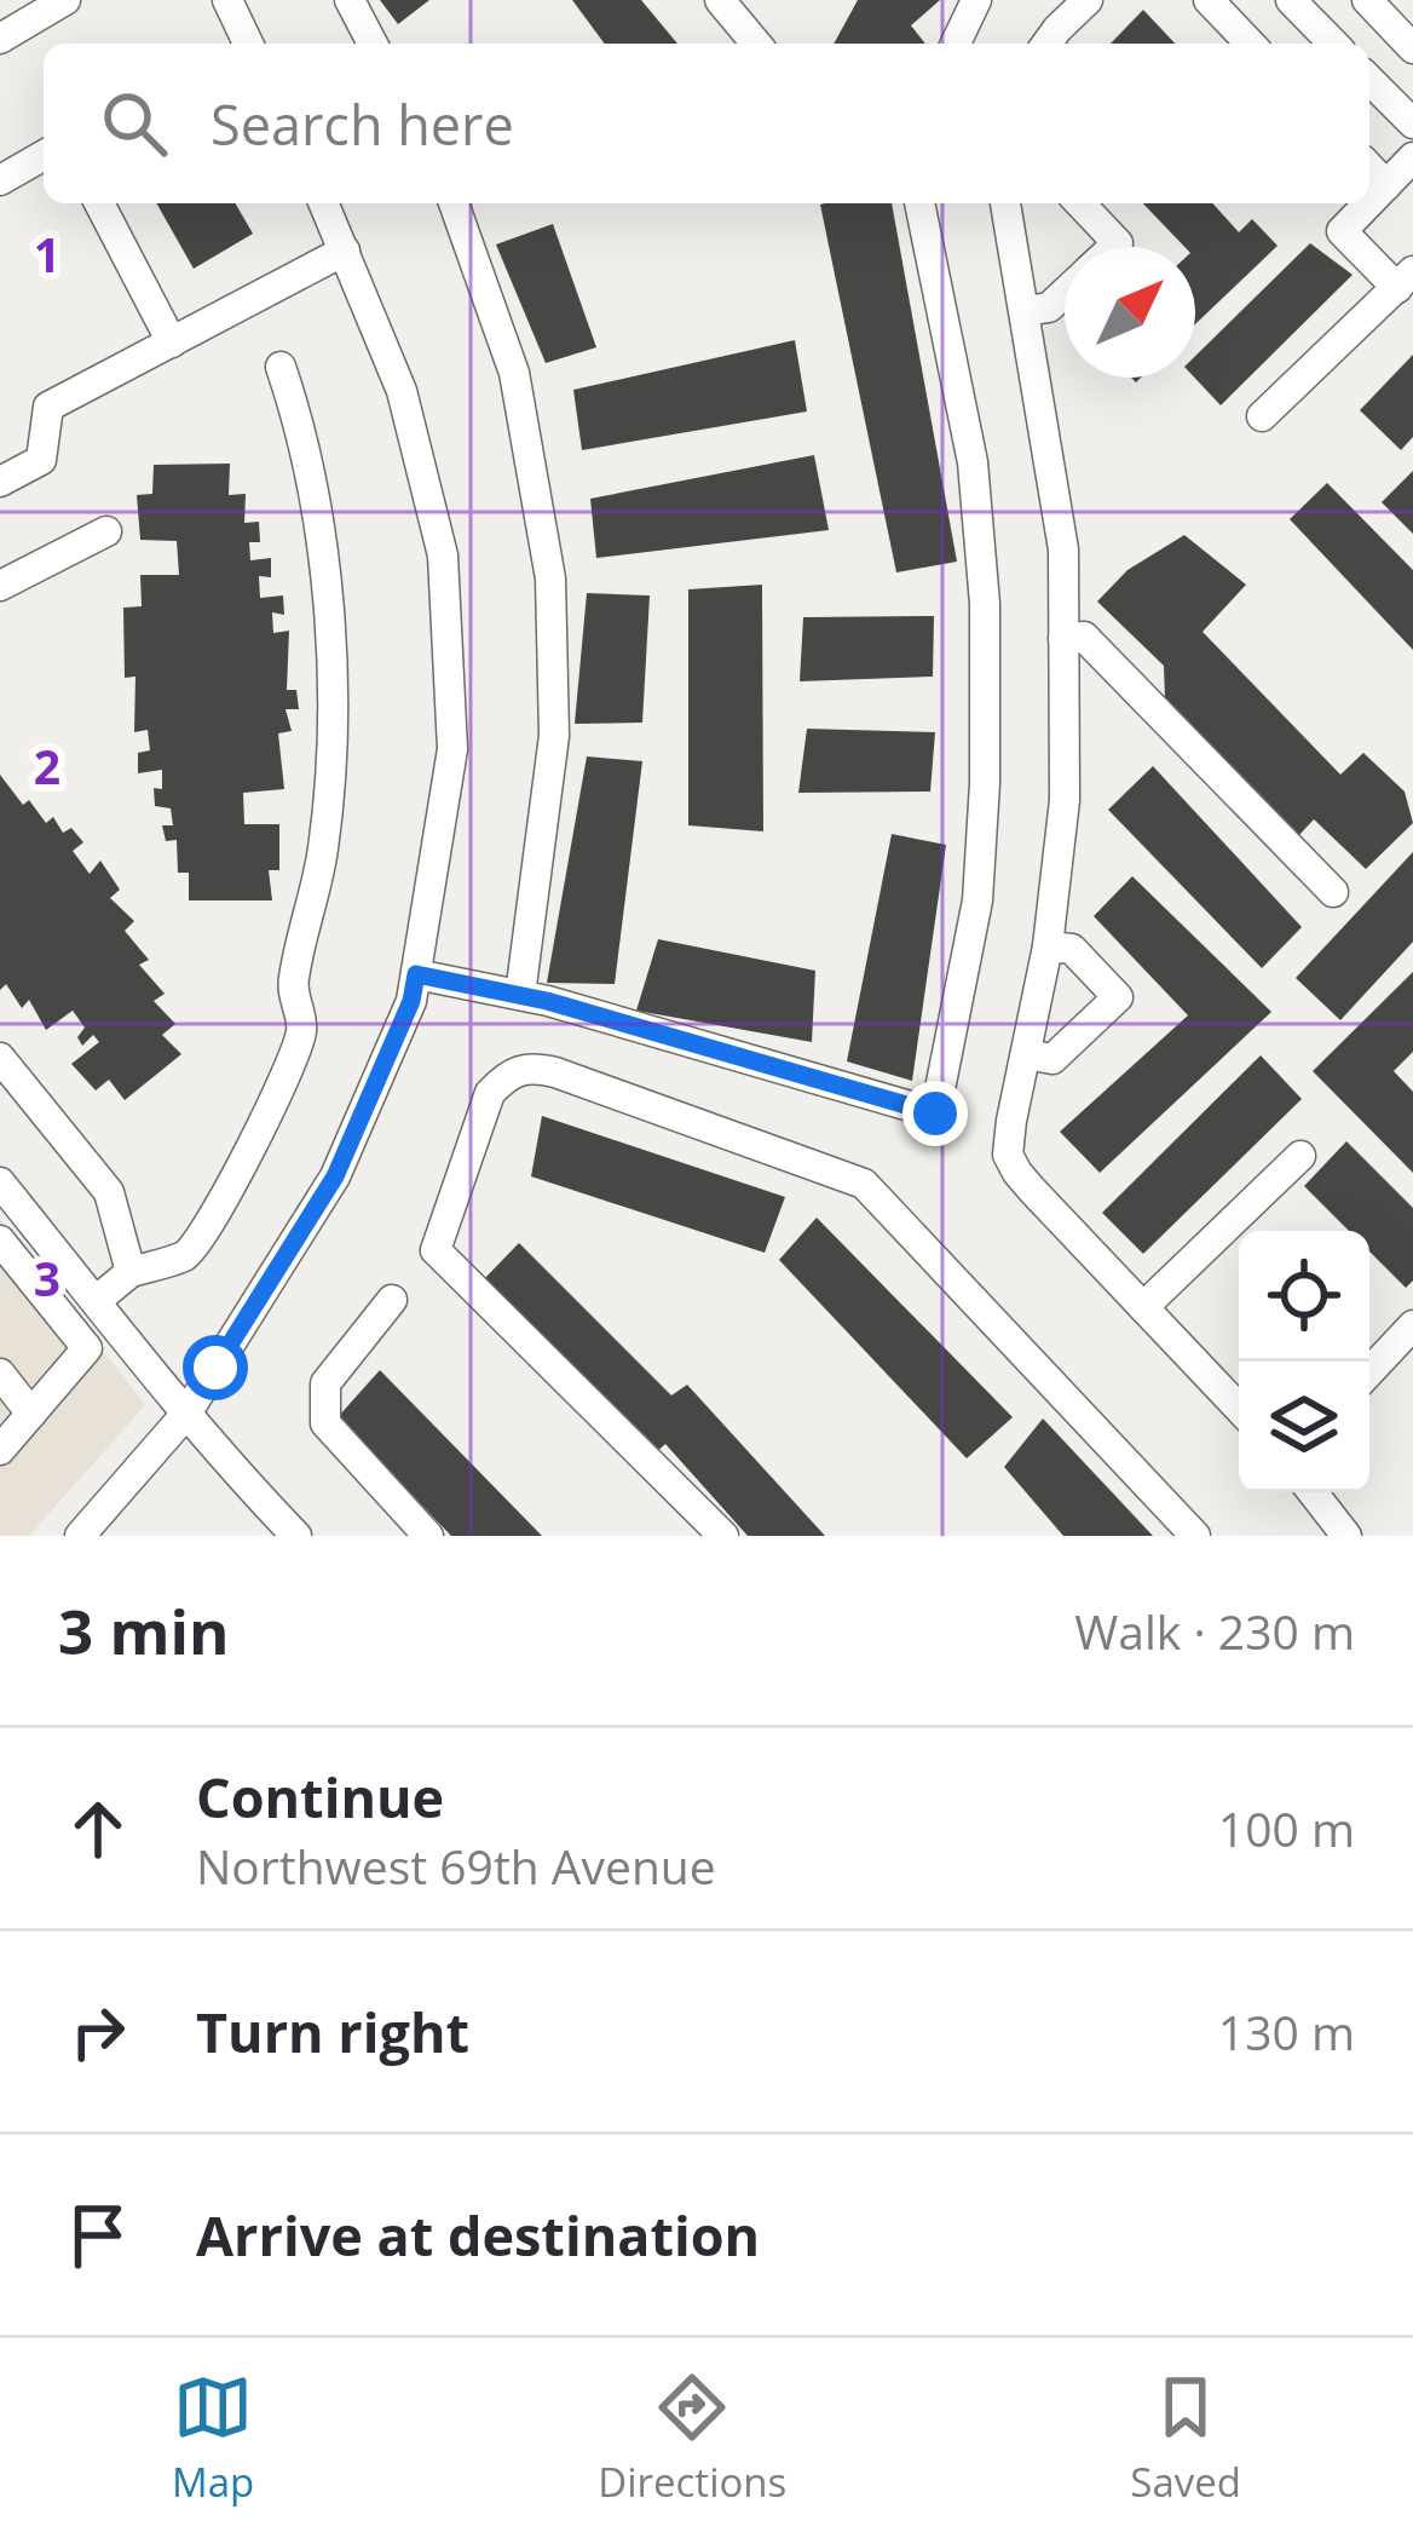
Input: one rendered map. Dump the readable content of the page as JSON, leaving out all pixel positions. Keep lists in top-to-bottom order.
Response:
{
  "north": "top right",
  "page": {
    "search": "Search here",
    "heading": ["3 min", "Walk · 230 m"],
    "list": [
      ["Continue", "Northwest 69th Avenue", "100 m"],
      ["Turn right", "130 m"],
      "Arrive at destination"
    ],
    "nav": ["Map", "Directions", "Saved"]
  },
  "grid": {
    "rows": ["1", "2", "3"]
  }
}
